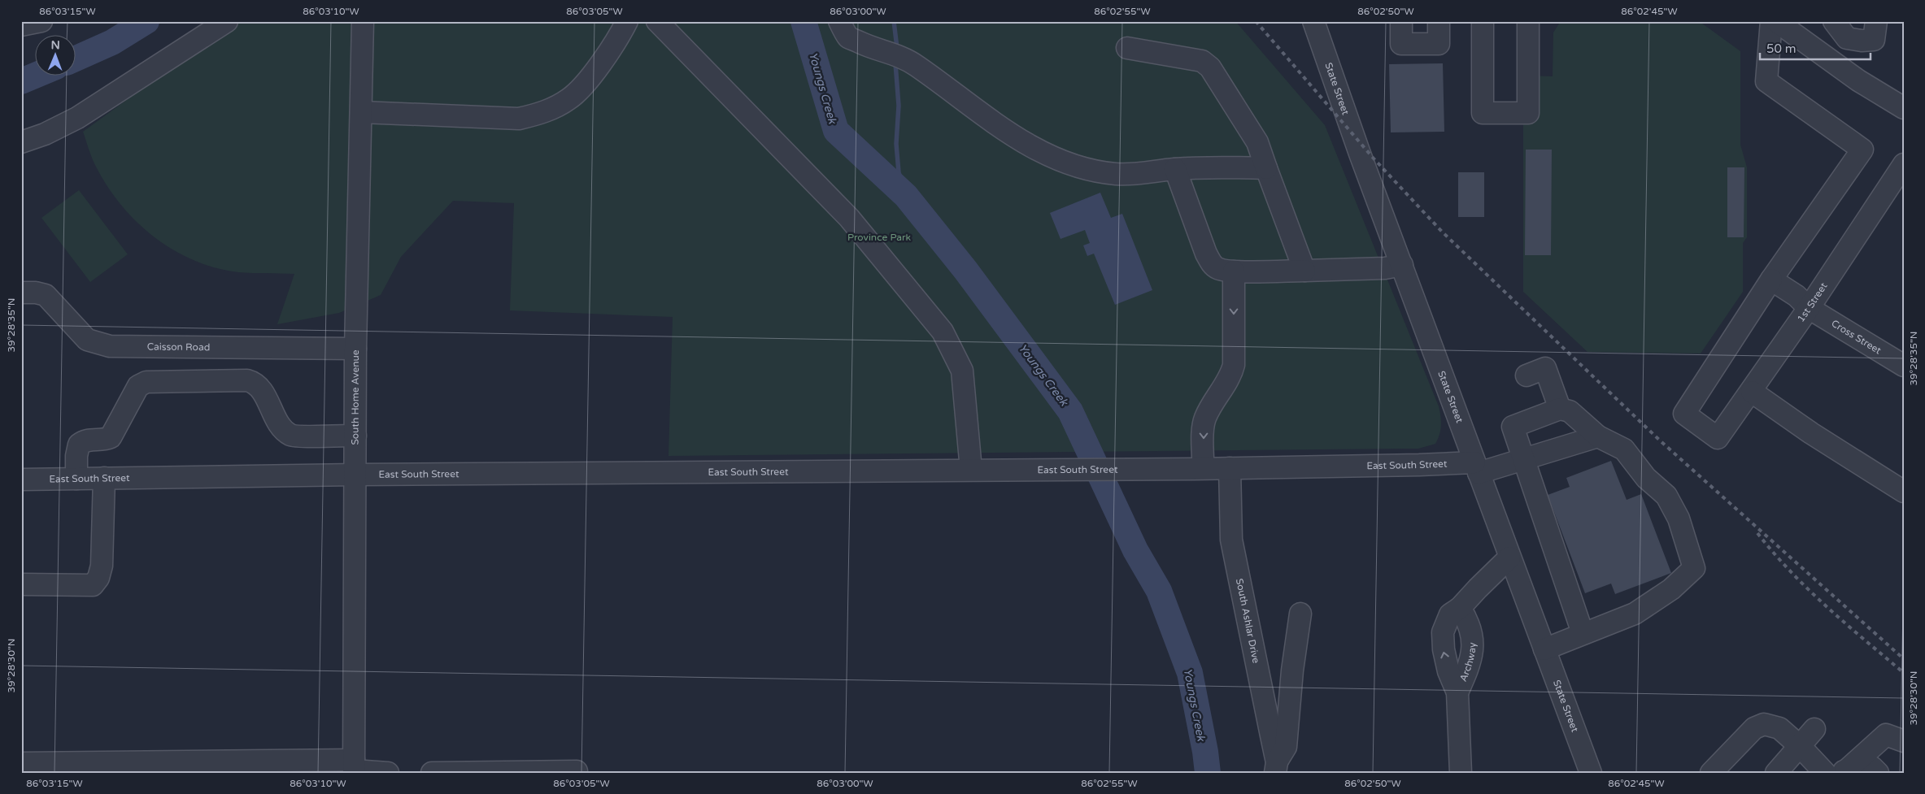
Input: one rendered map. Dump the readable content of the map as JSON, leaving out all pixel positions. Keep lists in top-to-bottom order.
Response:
{
  "streets": {
    "street": [
      "State Street",
      "1st Street",
      "Cross Street",
      "Caisson Road",
      "South Home Avenue",
      "East South Street",
      "South Ashlar Drive",
      "Archway"
    ]
  },
  "crossings": [
    ["State Street", "East South Street"],
    ["State Street", "Archway"],
    ["1st Street", "Cross Street"],
    ["Caisson Road", "South Home Avenue"],
    ["South Home Avenue", "East South Street"],
    ["East South Street", "South Ashlar Drive"]
  ],
  "water": ["Youngs Creek"],
  "parks": ["Province Park"],
  "scale_bar": "50 m",
  "north": "top",
  "coordinates": [
    "86°03'15\"W",
    "86°03'10\"W",
    "86°03'05\"W",
    "86°03'00\"W",
    "86°02'55\"W",
    "86°02'50\"W",
    "86°02'45\"W",
    "39°28'35\"N",
    "39°28'30\"N"
  ]
}
